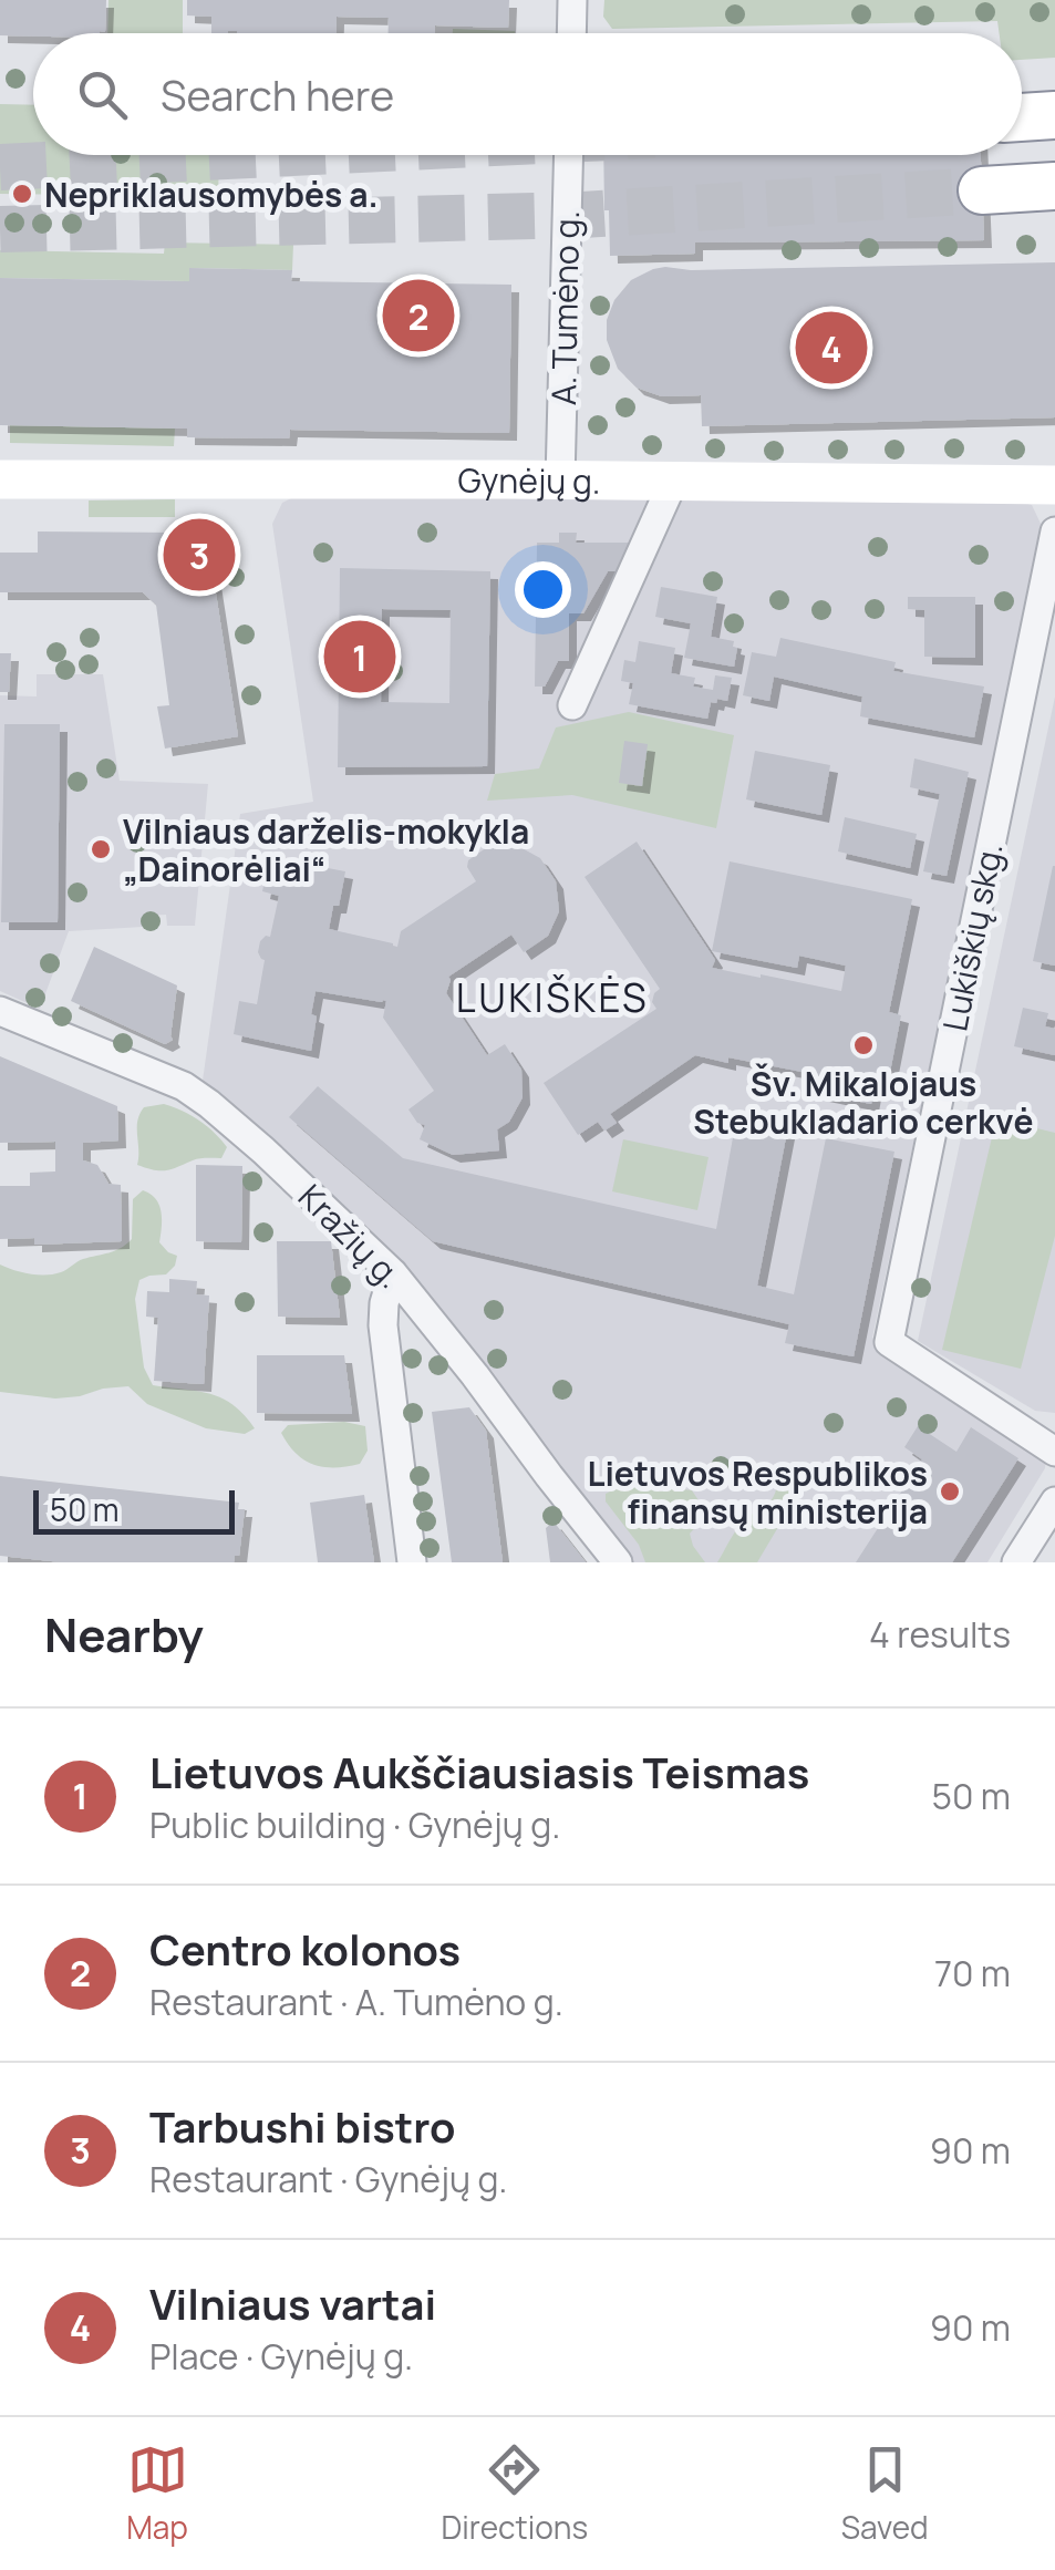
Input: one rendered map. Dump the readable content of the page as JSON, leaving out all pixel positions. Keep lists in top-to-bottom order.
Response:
{
  "streets": {
    "main road": ["Gynėjų g."],
    "street": ["A. Tumėno g.", "Lukiškių skg.", "Kražių g."]
  },
  "crossings": [
    ["A. Tumėno g.", "Gynėjų g."]
  ],
  "districts": ["LUKIŠKĖS"],
  "places": [
    "Nepriklausomybės a.",
    "Vilniaus darželis-mokykla „Dainorėliai“",
    "Šv. Mikalojaus Stebukladario cerkvė",
    "Lietuvos Respublikos finansų ministerija"
  ],
  "scale_bar": "50 m",
  "page": {
    "search": "Search here",
    "pins": [
      "2",
      "4",
      "3",
      "1"
    ],
    "scale": "50 m",
    "heading": ["Nearby", "4 results"],
    "list": [
      {
        "mark": "1",
        "name": "Lietuvos Aukščiausiasis Teismas",
        "note": "Public building · Gynėjų g.",
        "value": "50 m"
      },
      {
        "mark": "2",
        "name": "Centro kolonos",
        "note": "Restaurant · A. Tumėno g.",
        "value": "70 m"
      },
      {
        "mark": "3",
        "name": "Tarbushi bistro",
        "note": "Restaurant · Gynėjų g.",
        "value": "90 m"
      },
      {
        "mark": "4",
        "name": "Vilniaus vartai",
        "note": "Place · Gynėjų g.",
        "value": "90 m"
      }
    ],
    "nav": ["Map", "Directions", "Saved"]
  }
}
